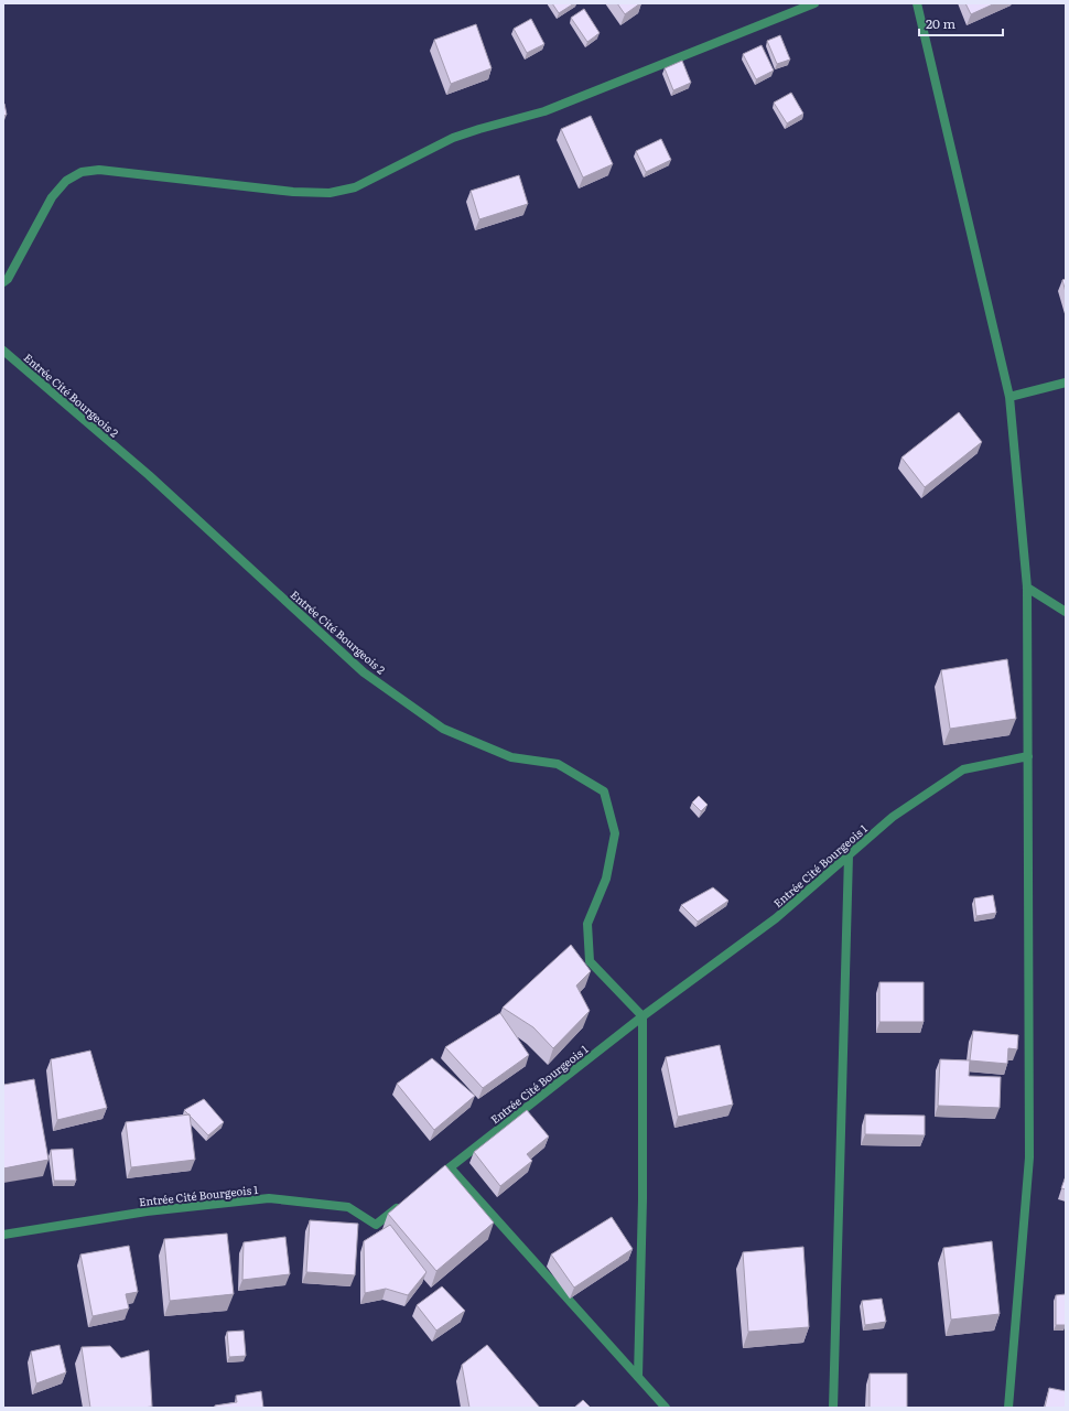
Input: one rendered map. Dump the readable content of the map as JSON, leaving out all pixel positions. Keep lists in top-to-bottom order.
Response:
{
  "streets": {
    "street": ["Entrée Cité Bourgeois 2", "Entrée Cité Bourgeois 1"]
  },
  "crossings": [
    ["Entrée Cité Bourgeois 2", "Entrée Cité Bourgeois 1"]
  ],
  "scale_bar": "20 m"
}
